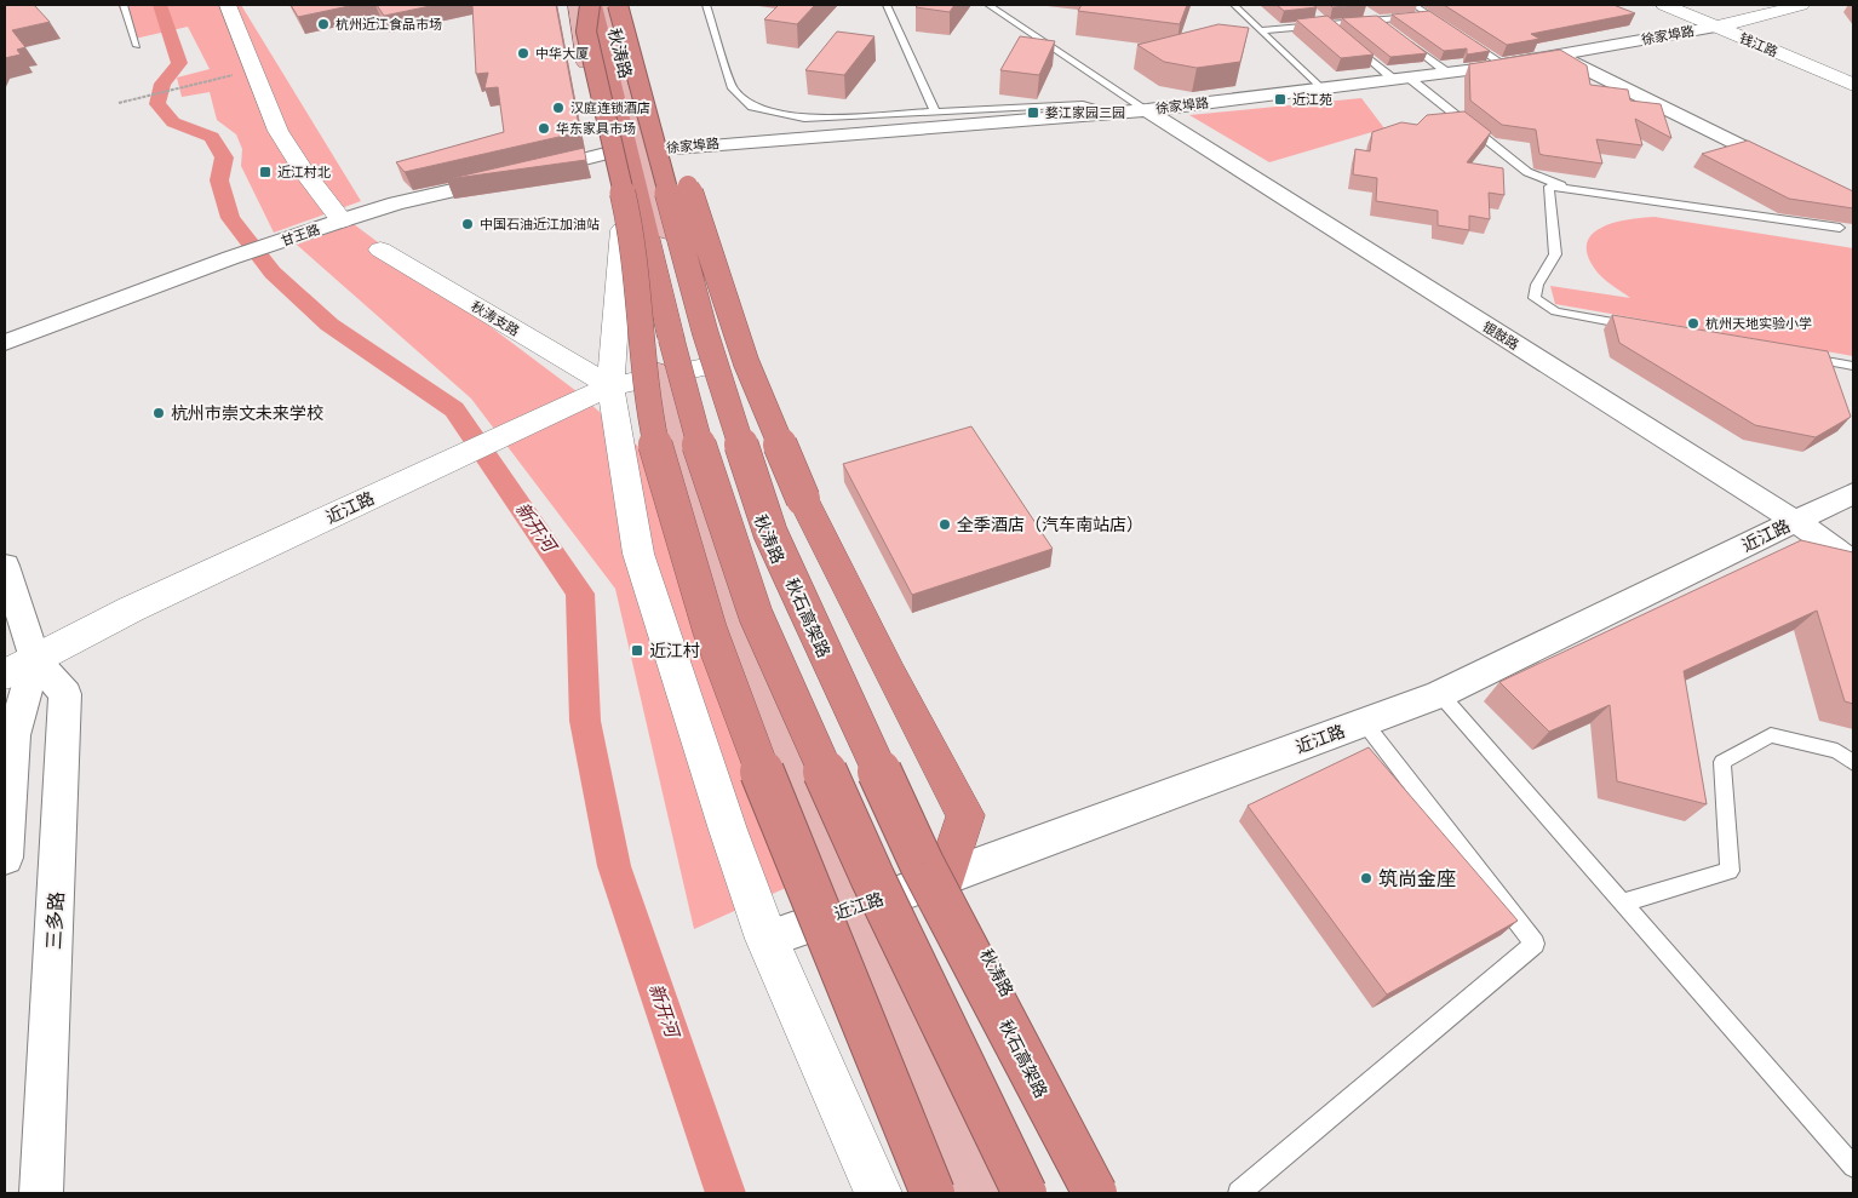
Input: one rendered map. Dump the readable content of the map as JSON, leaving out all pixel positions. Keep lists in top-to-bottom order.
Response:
{
  "streets": {
    "highway": ["秋石高架路"],
    "main road": ["秋涛路"],
    "street": [
      "徐家埠路",
      "钱江路",
      "甘王路",
      "秋涛支路",
      "银鼓路",
      "近江路",
      "三多路"
    ]
  },
  "crossings": [
    ["徐家埠路", "钱江路"],
    ["徐家埠路", "秋涛路"],
    ["徐家埠路", "银鼓路"],
    ["秋涛路", "甘王路"],
    ["秋涛路", "近江路"],
    ["秋涛支路", "近江路"],
    ["银鼓路", "近江路"],
    ["近江路", "三多路"]
  ],
  "water": ["新开河"],
  "places": {
    "other": [
      "杭州近江食品市场",
      "中华大厦",
      "汉庭连锁酒店",
      "华东家具市场",
      "中国石油近江加油站",
      "杭州天地实验小学",
      "杭州市崇文未来学校",
      "全季酒店（汽车南站店）",
      "筑尚金座"
    ],
    "transit": [
      "近江苑",
      "婺江家园三园",
      "近江村北",
      "近江村"
    ]
  }
}
